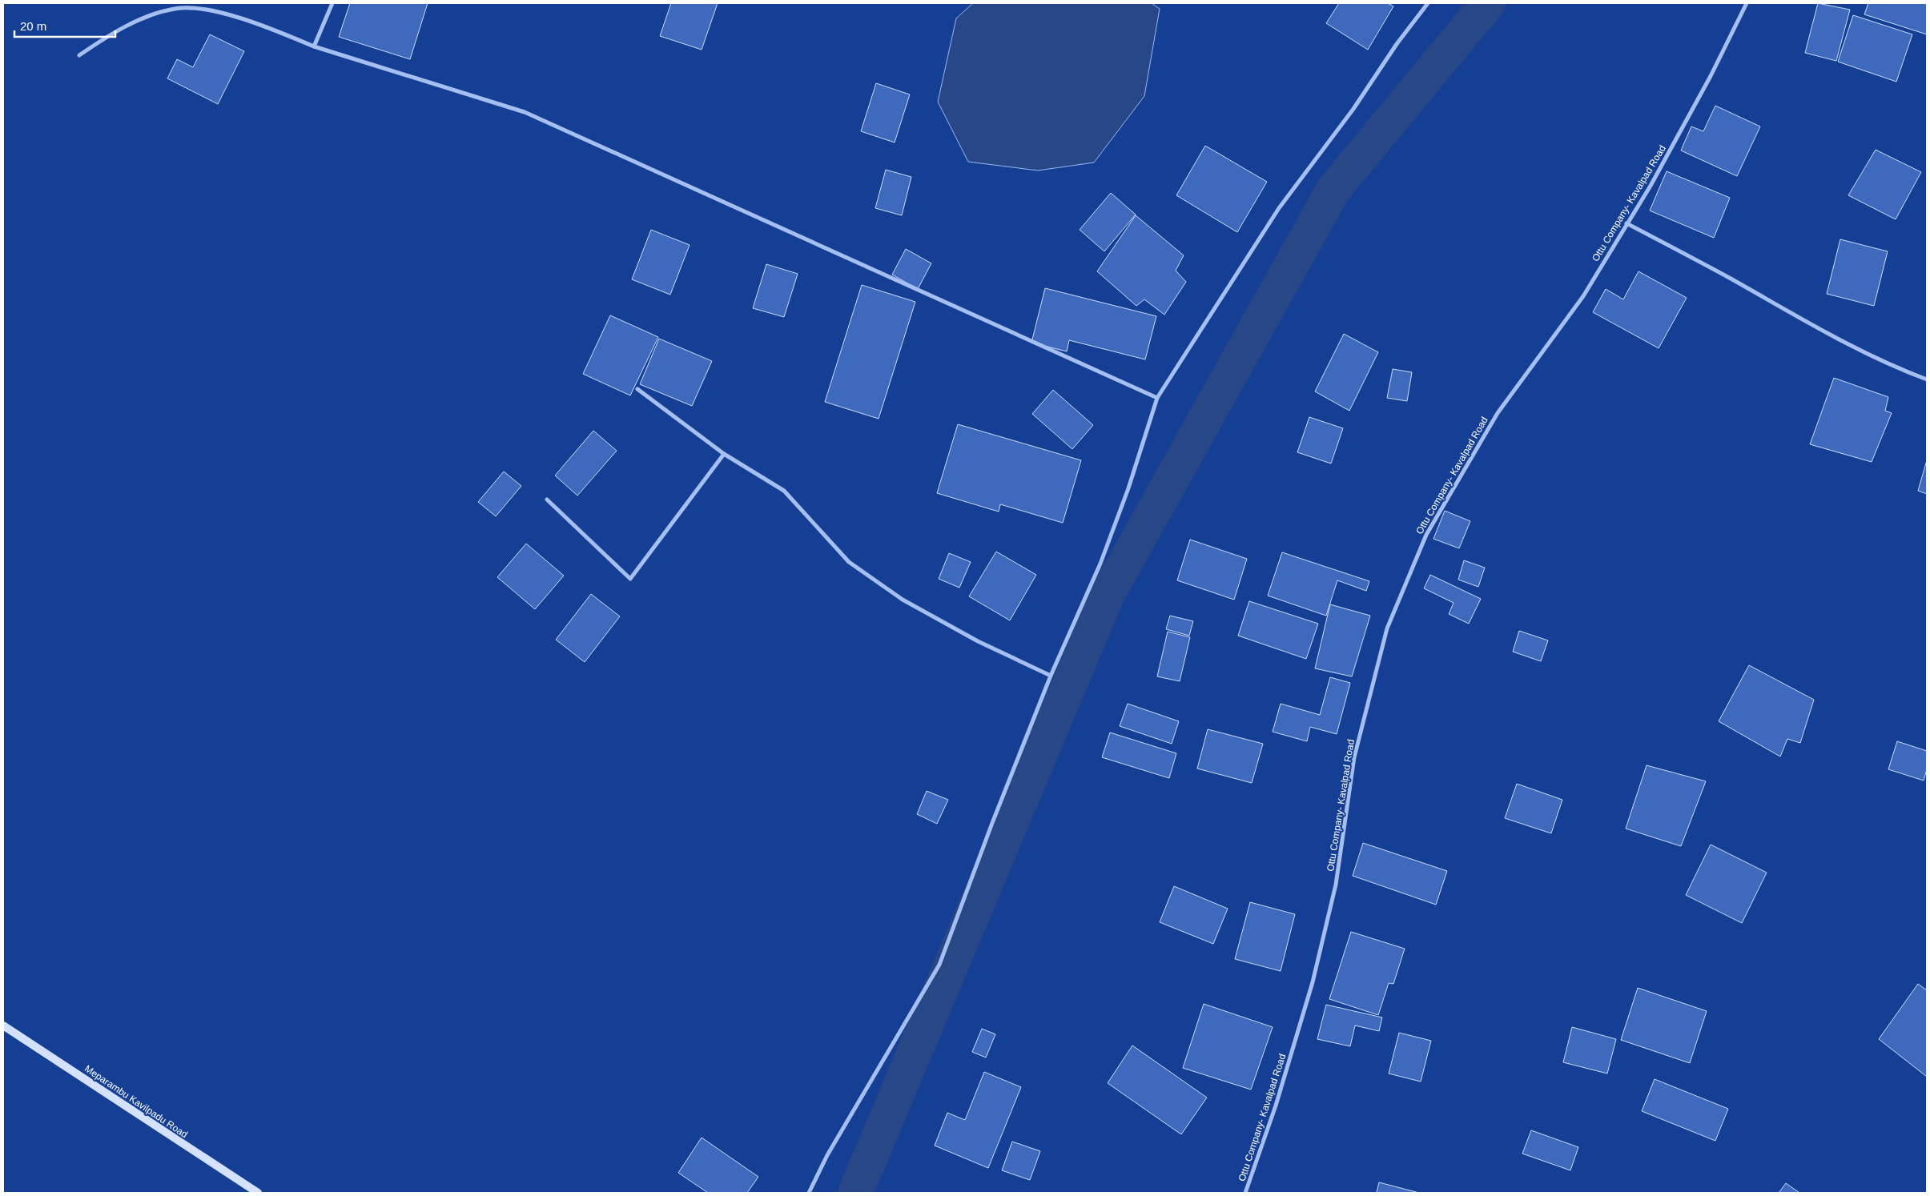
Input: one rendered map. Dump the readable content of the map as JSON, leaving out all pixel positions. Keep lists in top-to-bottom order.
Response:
{
  "streets": {
    "main road": ["Meparambu Kavilpadu Road"],
    "street": ["Ottu Company- Kavalpad Road"]
  },
  "scale_bar": "20 m"
}
